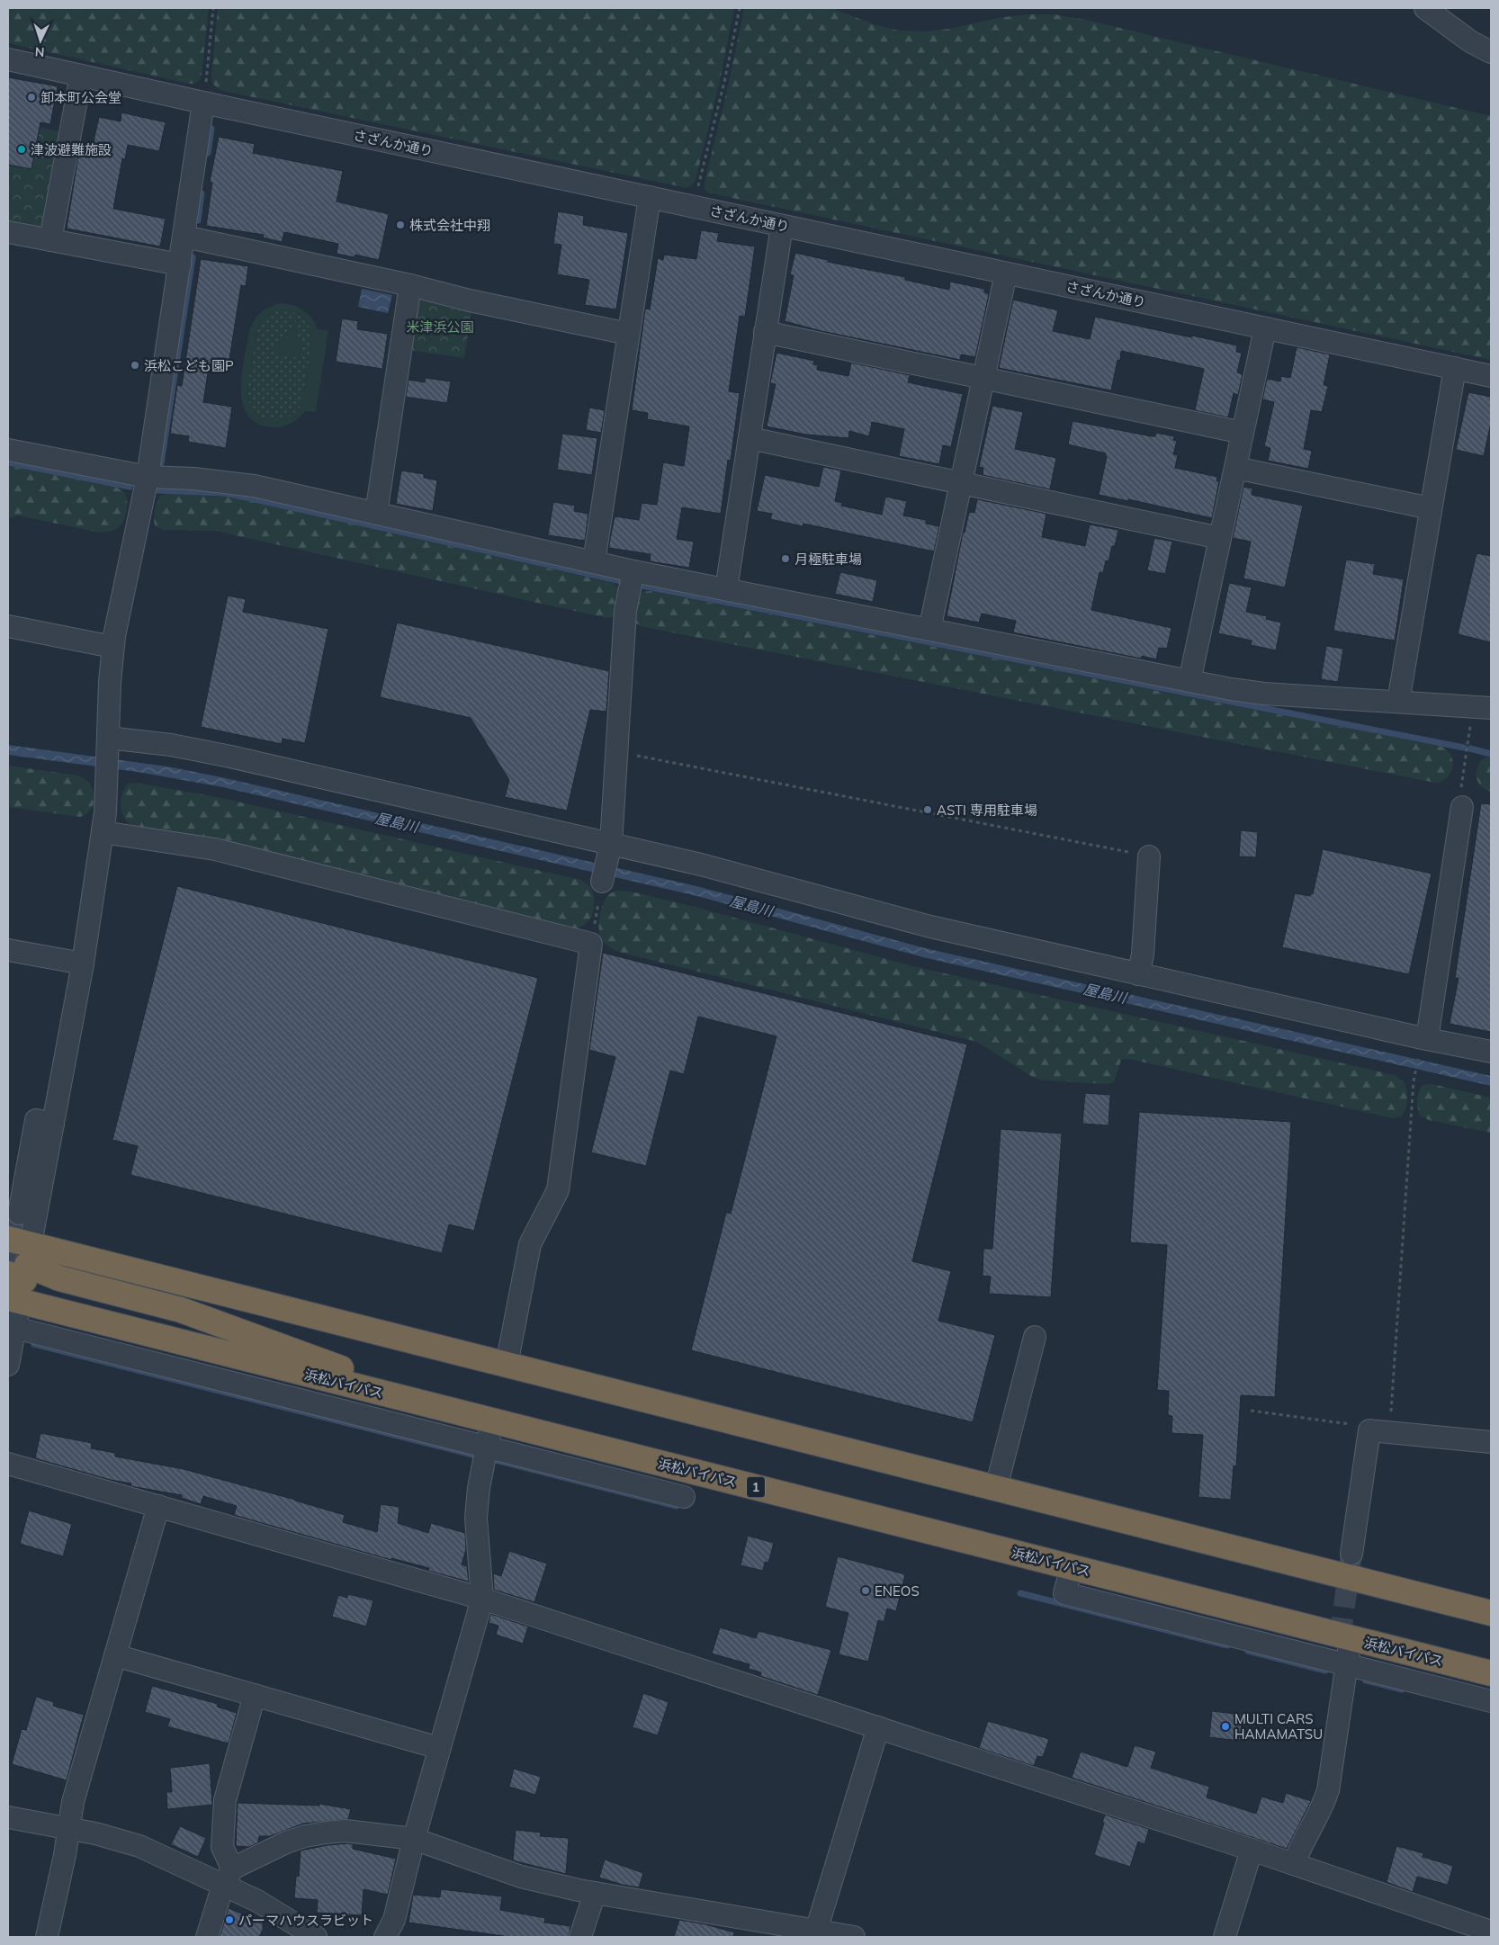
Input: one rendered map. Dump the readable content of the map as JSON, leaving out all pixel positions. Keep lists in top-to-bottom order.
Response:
{
  "streets": {
    "highway": ["浜松バイパス", "1"],
    "street": ["さざんか通り"]
  },
  "water": ["屋島川"],
  "parks": ["米津浜公園"],
  "places": [
    "卸本町公会堂",
    "津波避難施設",
    "株式会社中翔",
    "浜松こども園P",
    "月極駐車場",
    "ASTI 専用駐車場",
    "ENEOS",
    "MULTI CARS HAMAMATSU",
    "パーマハウスラビット"
  ],
  "north": "bottom"
}
